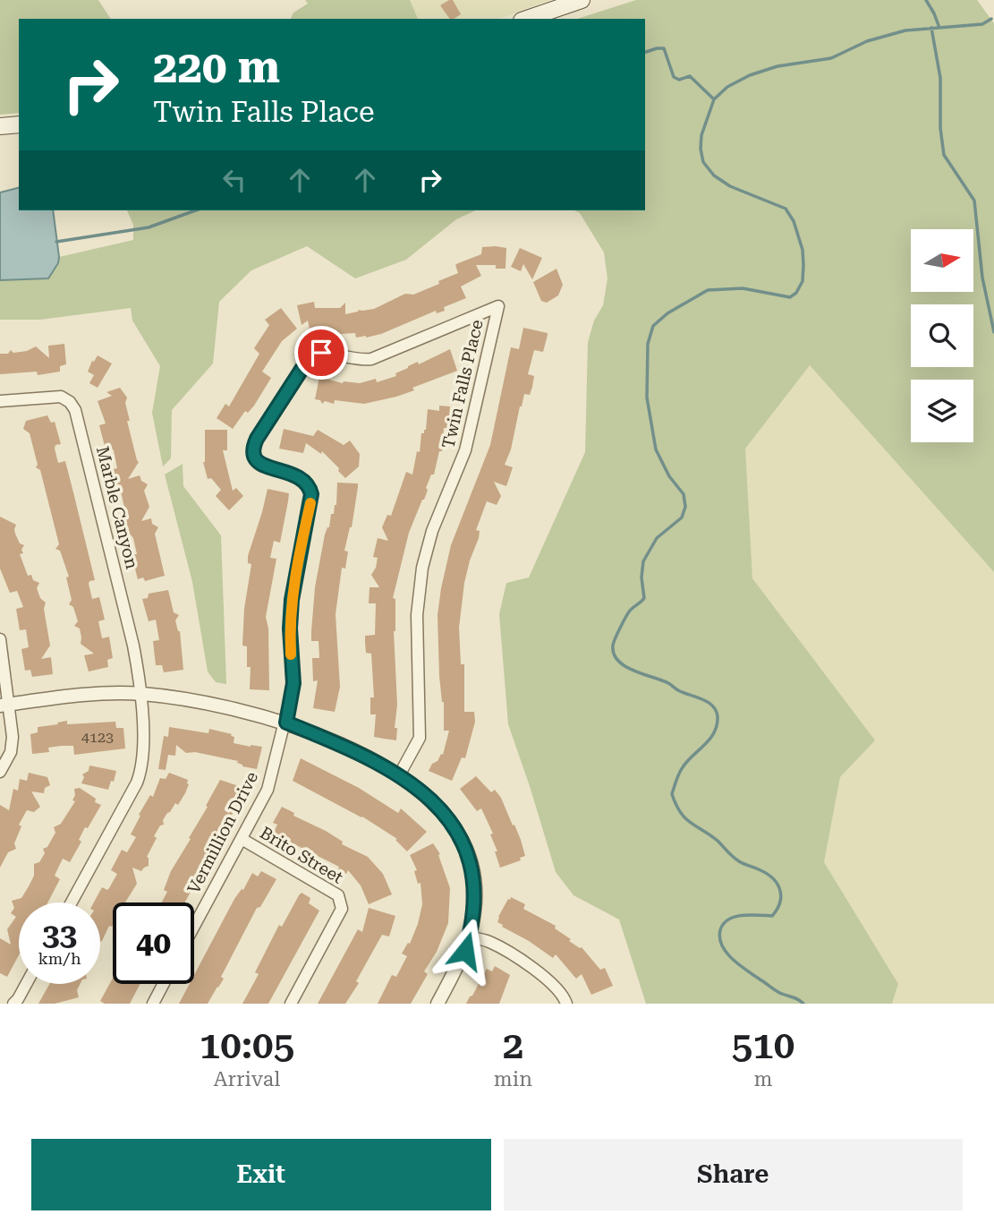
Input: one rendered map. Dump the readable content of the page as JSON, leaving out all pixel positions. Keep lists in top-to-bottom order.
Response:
{
  "streets": {
    "street": [
      "Twin Falls Place",
      "Marble Canyon",
      "Vermillion Drive",
      "Brito Street"
    ]
  },
  "crossings": [
    ["Twin Falls Place", "Vermillion Drive"],
    ["Vermillion Drive", "Brito Street"]
  ],
  "house_numbers": ["4123"],
  "north": "right",
  "page": {
    "turn": ["220 m", "Twin Falls Place"],
    "speed": "33 km/h",
    "limit": "40",
    "eta": [
      "10:05",
      "Arrival",
      "2",
      "min",
      "510",
      "m"
    ],
    "buttons": ["Exit", "Share"]
  }
}
